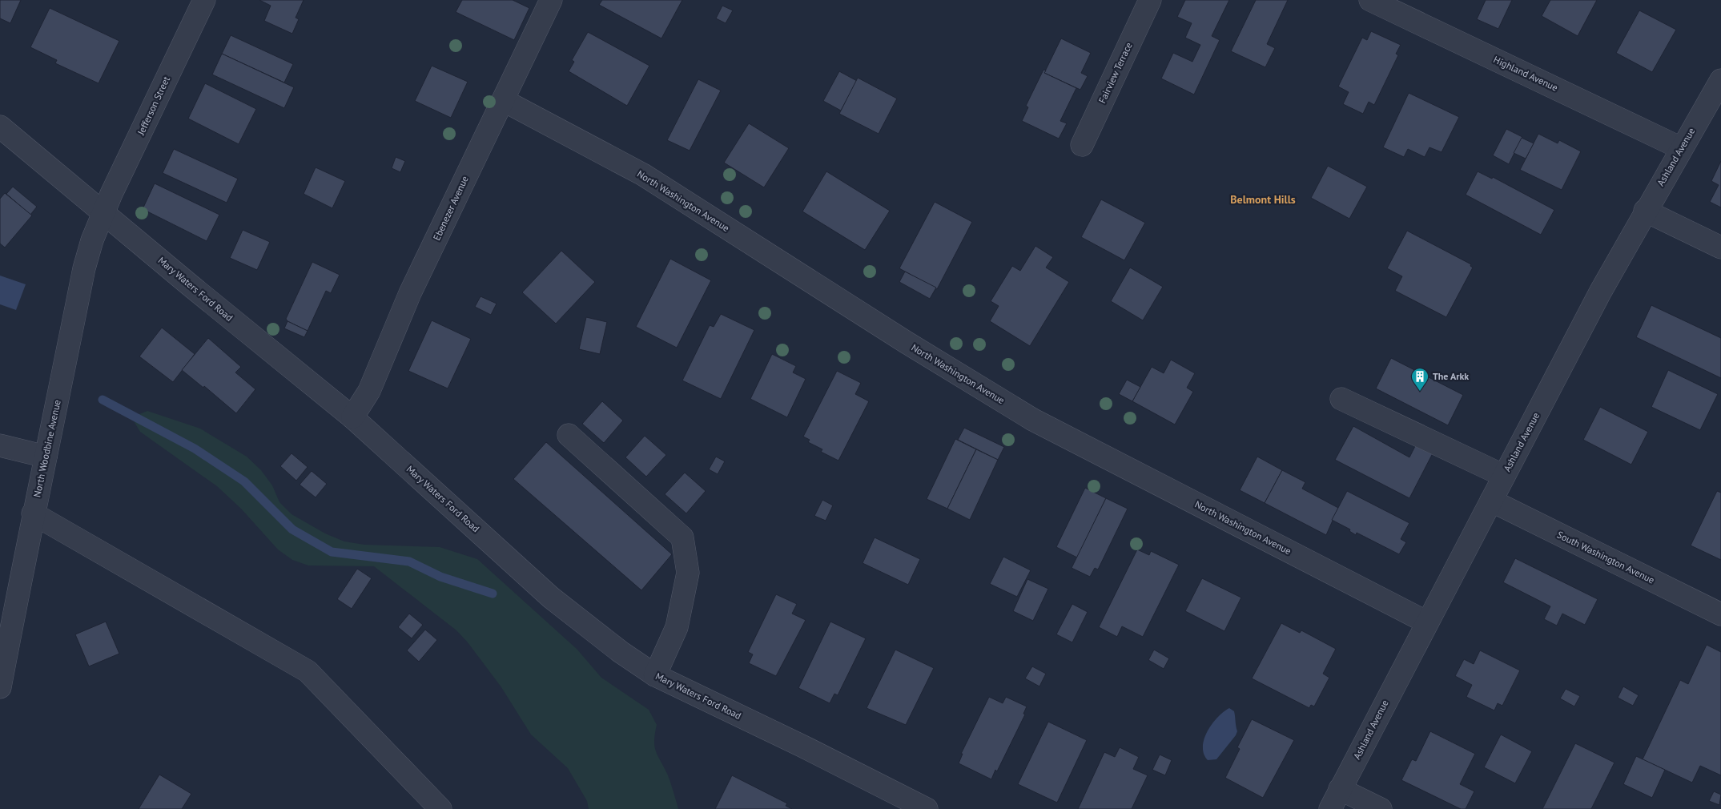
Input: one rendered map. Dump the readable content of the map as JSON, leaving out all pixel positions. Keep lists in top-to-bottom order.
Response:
{
  "streets": {
    "street": [
      "Fairview Terrace",
      "Highland Avenue",
      "Jefferson Street",
      "Ashland Avenue",
      "North Washington Avenue",
      "Ebenezer Avenue",
      "Mary Waters Ford Road",
      "North Woodbine Avenue",
      "South Washington Avenue"
    ]
  },
  "crossings": [
    ["Highland Avenue", "Ashland Avenue"],
    ["Jefferson Street", "Mary Waters Ford Road"],
    ["Jefferson Street", "North Woodbine Avenue"],
    ["Ashland Avenue", "North Washington Avenue"],
    ["Ashland Avenue", "South Washington Avenue"],
    ["North Washington Avenue", "Ebenezer Avenue"],
    ["Ebenezer Avenue", "Mary Waters Ford Road"],
    ["Mary Waters Ford Road", "North Woodbine Avenue"]
  ],
  "districts": ["Belmont Hills"],
  "places": {
    "building": ["The Arkk"]
  }
}
